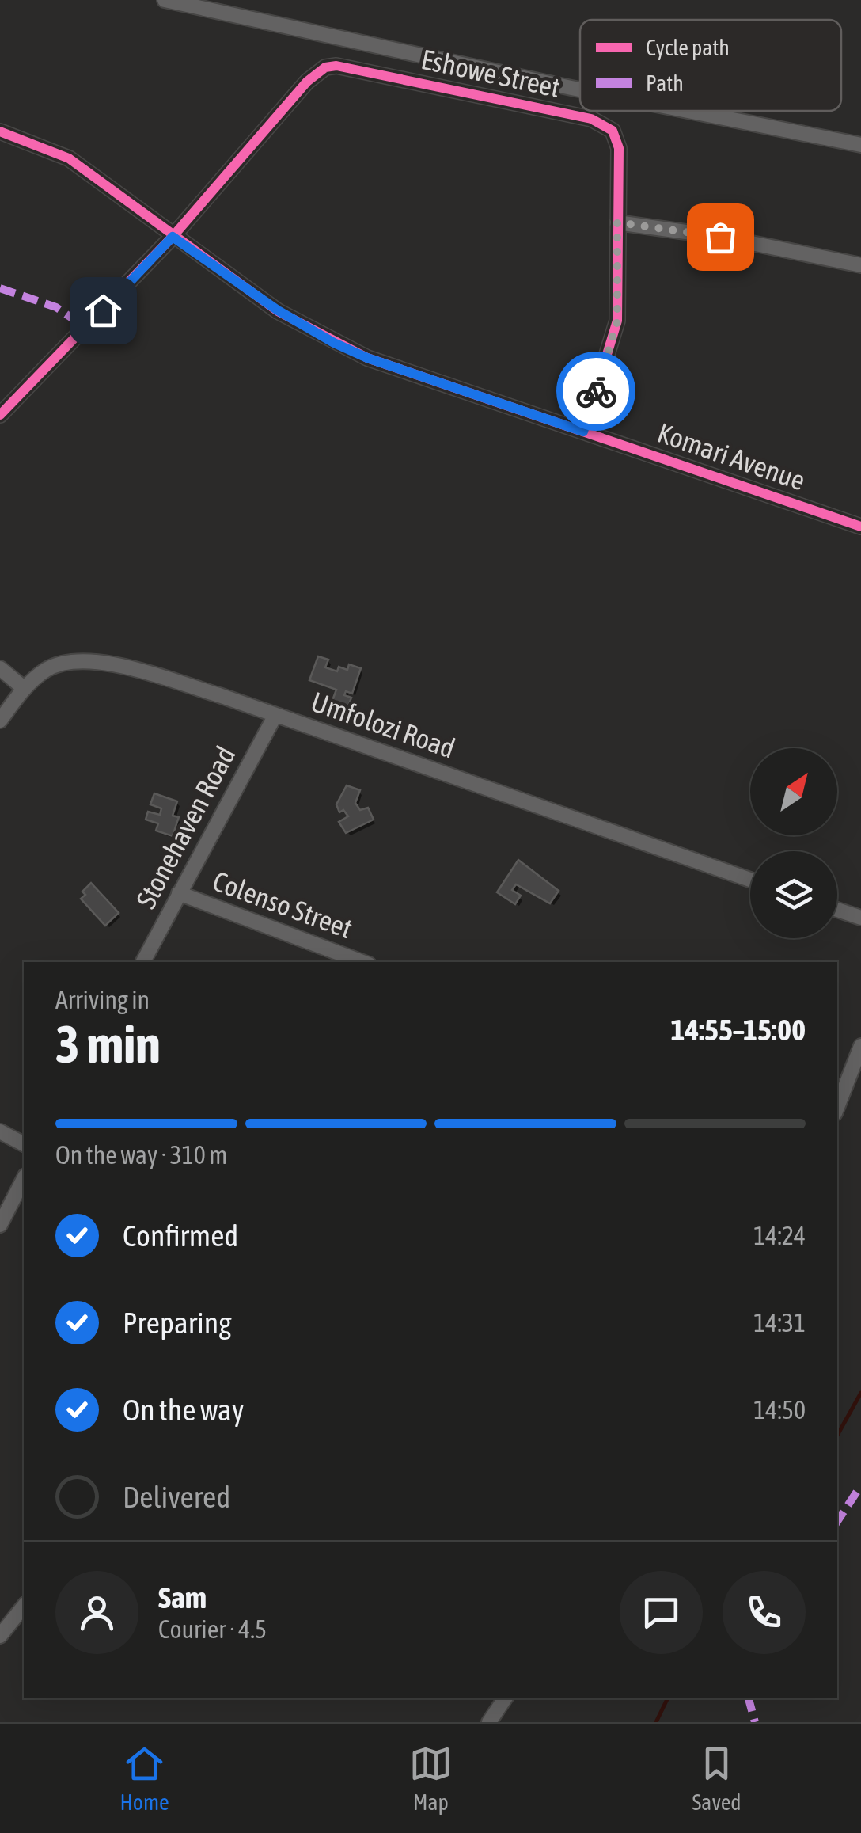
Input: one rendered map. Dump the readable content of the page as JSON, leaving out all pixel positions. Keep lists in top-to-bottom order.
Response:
{
  "streets": {
    "street": [
      "Eshowe Street",
      "Komari Avenue",
      "Umfolozi Road",
      "Stonehaven Road",
      "Colenso Street"
    ]
  },
  "crossings": [
    ["Eshowe Street", "Komari Avenue"],
    ["Umfolozi Road", "Stonehaven Road"],
    ["Stonehaven Road", "Colenso Street"]
  ],
  "legend": ["Cycle path", "Path"],
  "north": "top right",
  "page": {
    "heading": ["3 min", "Arriving in", "14:55–15:00"],
    "panel": ["Sam", "Courier · 4.5"],
    "bar": "On the way · 310 m",
    "list": [
      ["Confirmed", "14:24"],
      ["Preparing", "14:31"],
      ["On the way", "14:50"],
      "Delivered"
    ],
    "tabs": ["Home", "Map", "Saved"]
  }
}
